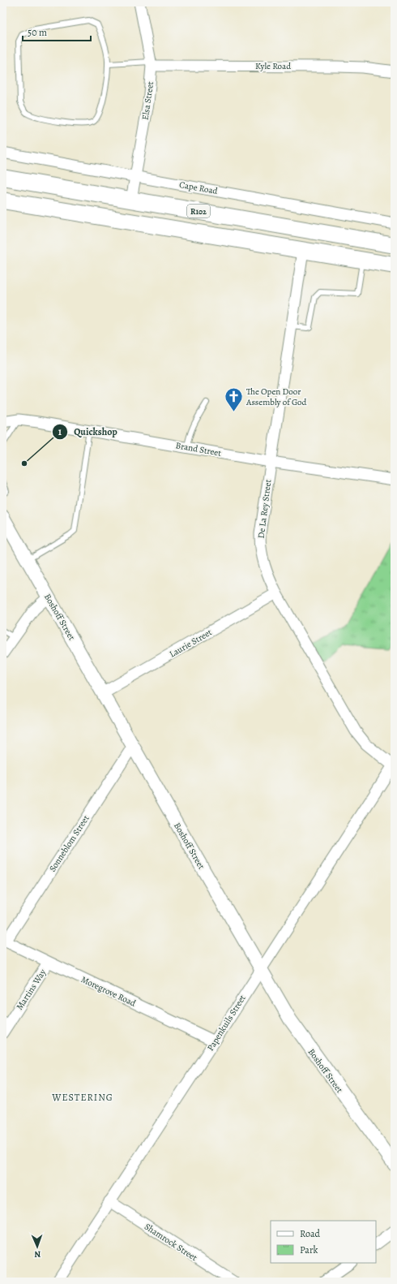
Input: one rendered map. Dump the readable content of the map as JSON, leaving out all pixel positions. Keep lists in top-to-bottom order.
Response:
{
  "streets": {
    "main road": ["R102"],
    "street": [
      "Kyle Road",
      "Elsa Street",
      "Cape Road",
      "Brand Street",
      "De La Rey Street",
      "Boshoff Street",
      "Laurie Street",
      "Sonneblom Street",
      "Martins Way",
      "Moregrove Road",
      "Papenkuils Street",
      "Shamrock Street"
    ]
  },
  "crossings": [
    ["Kyle Road", "Elsa Street"],
    ["Elsa Street", "Cape Road"],
    ["Elsa Street", "R102"],
    ["R102", "De La Rey Street"],
    ["Brand Street", "De La Rey Street"],
    ["De La Rey Street", "Laurie Street"],
    ["De La Rey Street", "Papenkuils Street"],
    ["Boshoff Street", "Laurie Street"],
    ["Boshoff Street", "Sonneblom Street"],
    ["Boshoff Street", "Papenkuils Street"],
    ["Sonneblom Street", "Moregrove Road"],
    ["Martins Way", "Moregrove Road"],
    ["Moregrove Road", "Papenkuils Street"],
    ["Papenkuils Street", "Shamrock Street"]
  ],
  "districts": ["WESTERING"],
  "places": {
    "church": ["The Open Door Assembly of God"],
    "other": ["Quickshop"]
  },
  "legend": ["Road", "Park"],
  "scale_bar": "50 m",
  "north": "bottom"
}
